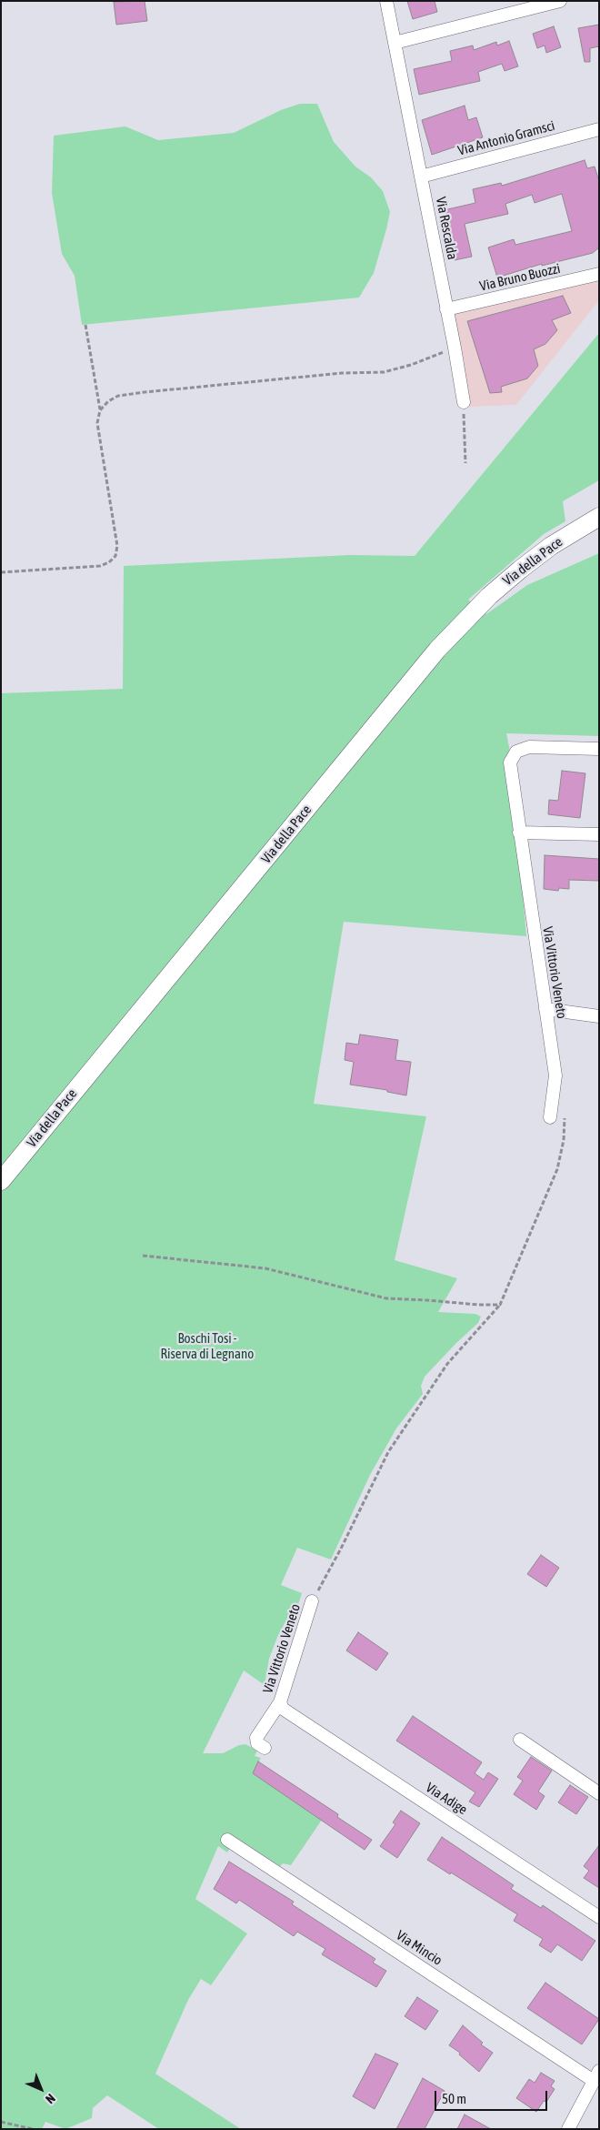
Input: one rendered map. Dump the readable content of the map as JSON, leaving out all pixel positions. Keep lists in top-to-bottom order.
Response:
{
  "streets": {
    "main road": ["Via della Pace"],
    "street": [
      "Via Antonio Gramsci",
      "Via Rescalda",
      "Via Bruno Buozzi",
      "Via Vittorio Veneto",
      "Via Adige",
      "Via Mincio"
    ]
  },
  "crossings": [
    ["Via Antonio Gramsci", "Via Rescalda"],
    ["Via Rescalda", "Via Bruno Buozzi"],
    ["Via Vittorio Veneto", "Via Adige"]
  ],
  "parks": ["Boschi Tosi - Riserva di Legnano"],
  "scale_bar": "50 m",
  "north": "bottom right"
}
